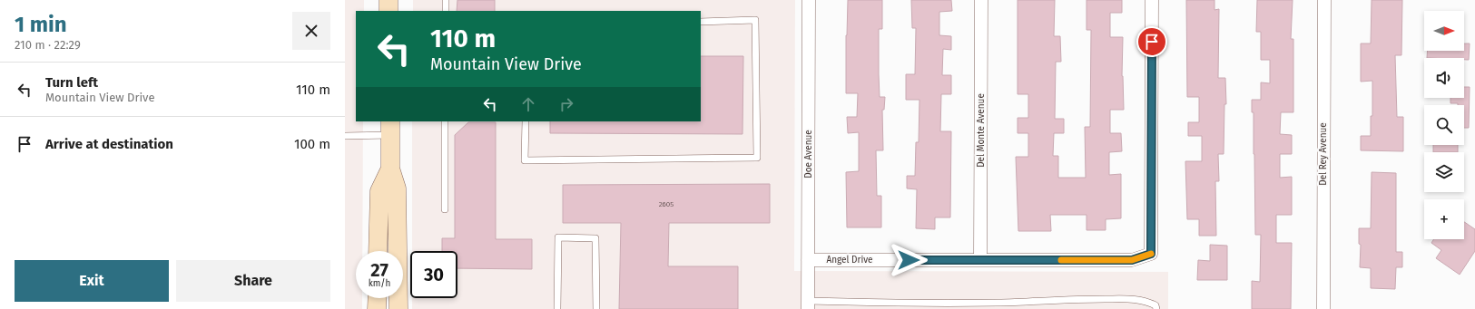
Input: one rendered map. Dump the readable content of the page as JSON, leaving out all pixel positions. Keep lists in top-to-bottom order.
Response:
{
  "streets": {
    "street": [
      "Del Monte Avenue",
      "Doe Avenue",
      "Del Rey Avenue",
      "Angel Drive"
    ]
  },
  "crossings": [
    ["Del Monte Avenue", "Angel Drive"],
    ["Doe Avenue", "Angel Drive"]
  ],
  "house_numbers": ["2605"],
  "north": "right",
  "page": {
    "heading": ["1 min", "210 m · 22:29"],
    "map_buttons": "+",
    "turn": ["110 m", "Mountain View Drive"],
    "list": [
      {
        "name": "Turn left",
        "note": "Mountain View Drive",
        "value": "110 m"
      },
      {
        "name": "Arrive at destination",
        "value": "100 m"
      }
    ],
    "speed": "27 km/h",
    "limit": "30",
    "buttons": ["Exit", "Share"]
  }
}
